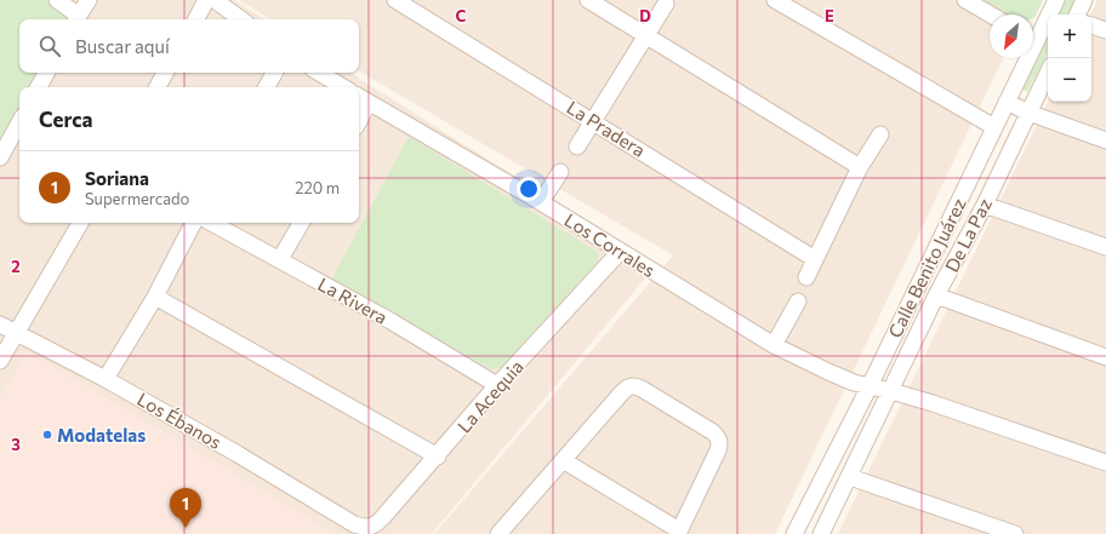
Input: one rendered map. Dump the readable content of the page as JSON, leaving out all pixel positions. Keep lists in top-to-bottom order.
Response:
{
  "streets": {
    "street": [
      "La Pradera",
      "De La Paz",
      "Los Corrales",
      "Calle Benito Juárez",
      "La Rivera",
      "La Acequia",
      "Los Ébanos"
    ]
  },
  "crossings": [
    ["De La Paz", "Los Corrales"],
    ["Los Corrales", "Calle Benito Juárez"],
    ["Los Corrales", "La Acequia"],
    ["La Rivera", "La Acequia"],
    ["La Acequia", "Los Ébanos"]
  ],
  "places": ["Modatelas"],
  "north": "bottom left",
  "page": {
    "map_buttons": ["+", "−"],
    "search": "Buscar aquí",
    "heading": "Cerca",
    "list": [
      {
        "mark": "1",
        "name": "Soriana",
        "note": "Supermercado",
        "value": "220 m"
      }
    ],
    "pins": "1"
  },
  "grid": {
    "columns": ["C", "D", "E"],
    "rows": ["2", "3"]
  }
}
